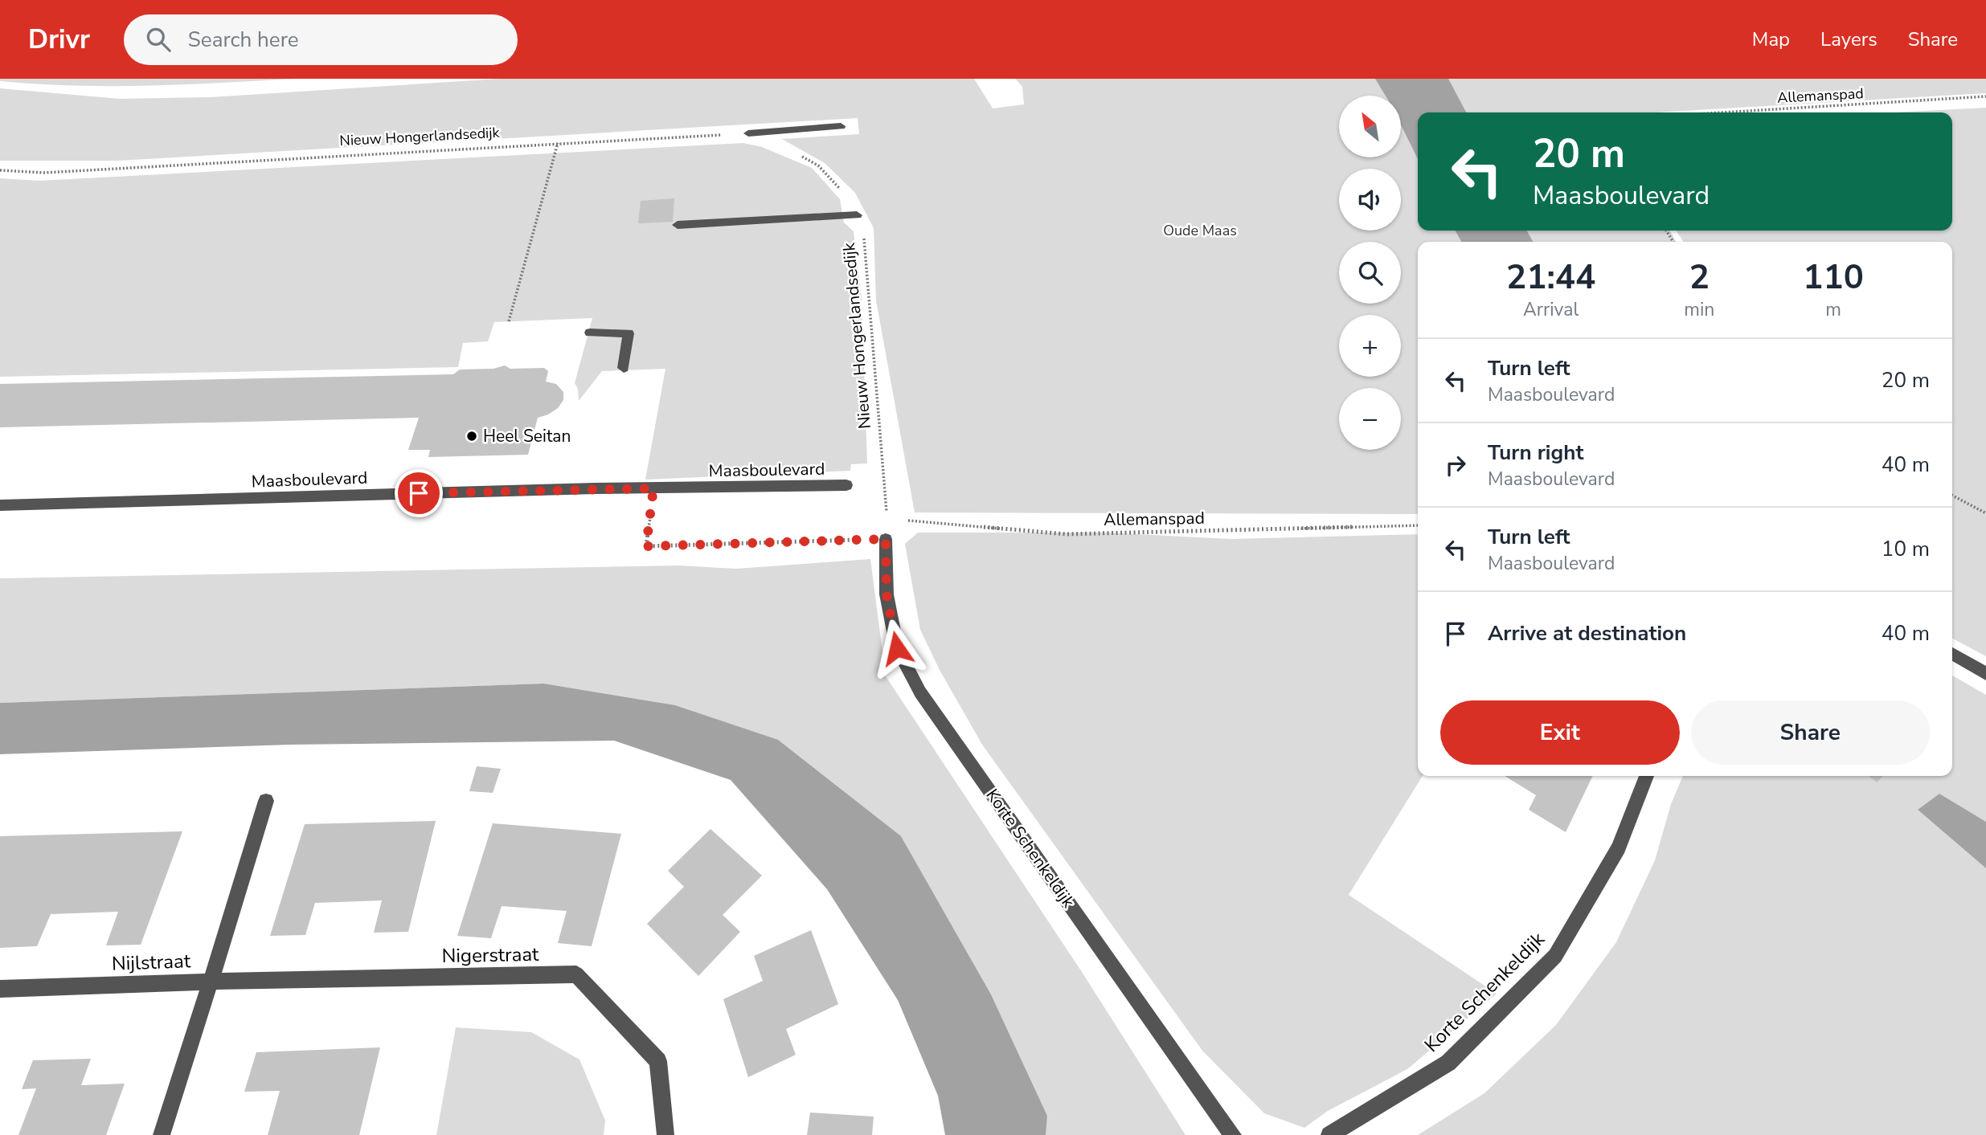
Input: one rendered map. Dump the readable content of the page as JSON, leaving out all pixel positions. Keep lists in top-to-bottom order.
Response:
{
  "streets": {
    "street": [
      "Maasboulevard",
      "Korte Schenkeldijk",
      "Nigerstraat",
      "Nijlstraat"
    ],
    "path": ["Allemanspad", "Nieuw Hongerlandsedijk"]
  },
  "crossings": [
    ["Nigerstraat", "Nijlstraat"]
  ],
  "parks": ["Oude Maas"],
  "places": ["Heel Seitan"],
  "north": "top left",
  "page": {
    "header": "Drivr",
    "search": "Search here",
    "nav": ["Map", "Layers", "Share"],
    "map_buttons": ["+", "−"],
    "turn": ["20 m", "Maasboulevard"],
    "eta": [
      "21:44",
      "Arrival",
      "2",
      "min",
      "110",
      "m"
    ],
    "list": [
      {
        "name": "Turn left",
        "note": "Maasboulevard",
        "value": "20 m"
      },
      {
        "name": "Turn right",
        "note": "Maasboulevard",
        "value": "40 m"
      },
      {
        "name": "Turn left",
        "note": "Maasboulevard",
        "value": "10 m"
      },
      {
        "name": "Arrive at destination",
        "value": "40 m"
      }
    ],
    "buttons": ["Exit", "Share"]
  }
}
